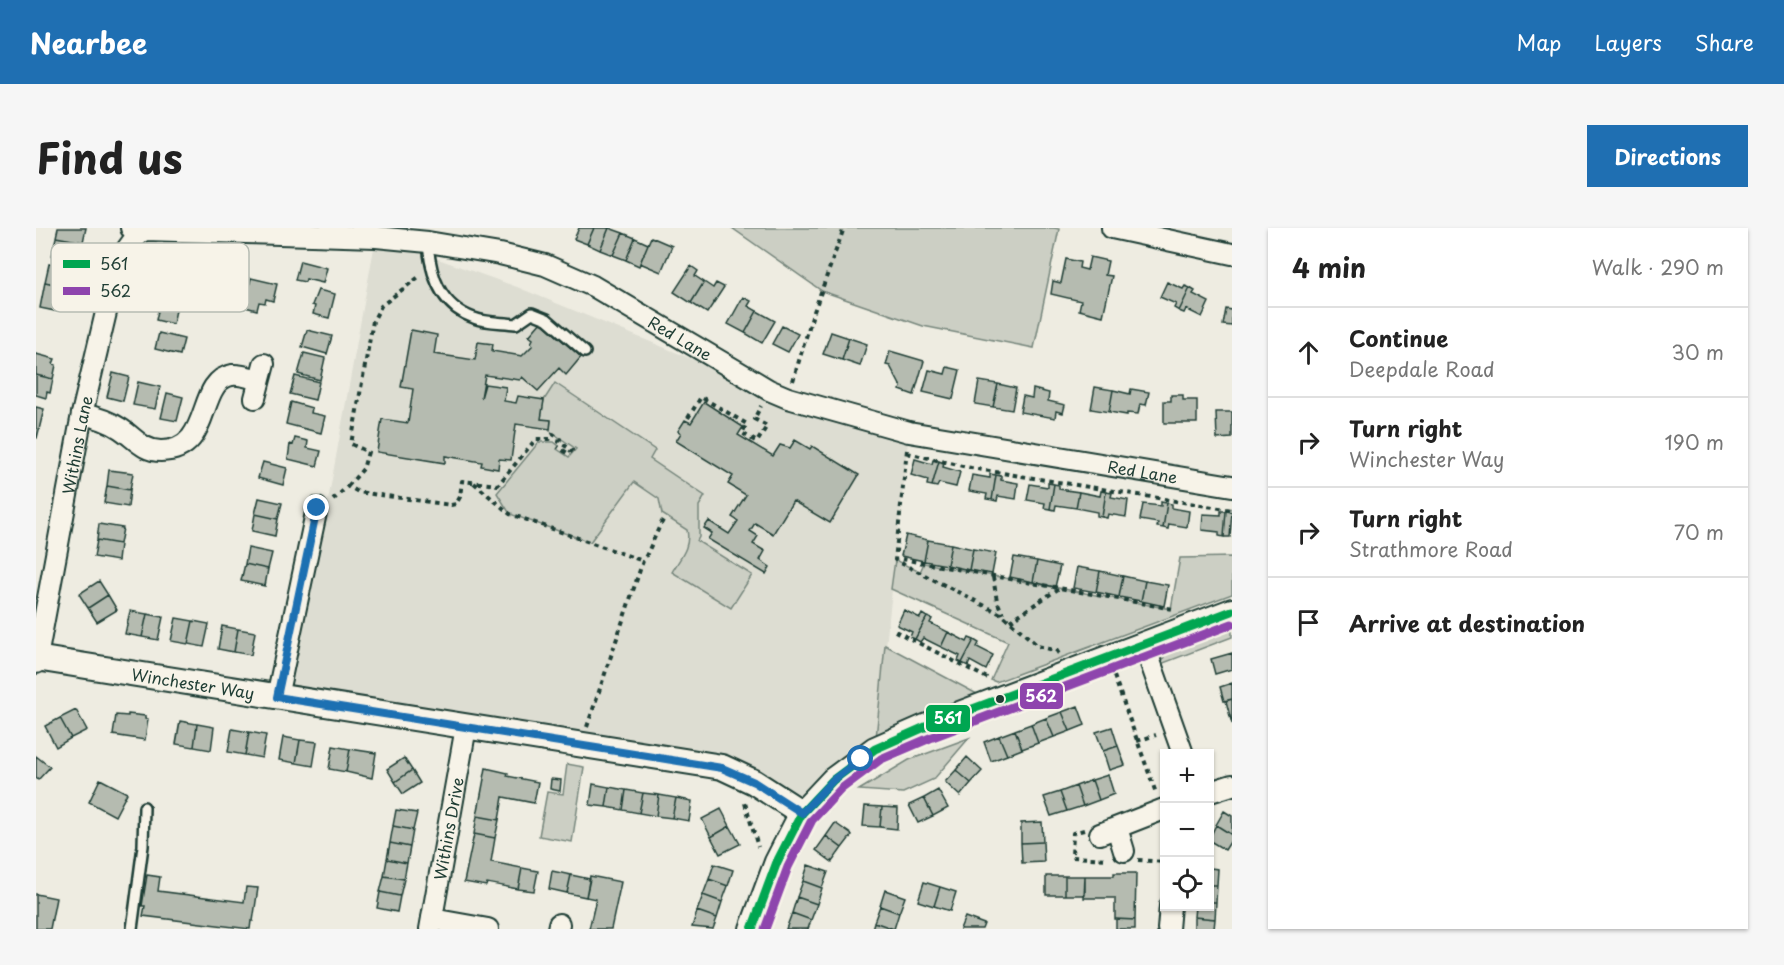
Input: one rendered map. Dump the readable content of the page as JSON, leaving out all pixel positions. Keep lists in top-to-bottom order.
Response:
{
  "streets": {
    "street": [
      "Red Lane",
      "Withins Lane",
      "Winchester Way",
      "Withins Drive"
    ]
  },
  "crossings": [
    ["Red Lane", "Withins Lane"],
    ["Withins Lane", "Winchester Way"],
    ["Winchester Way", "Withins Drive"]
  ],
  "lines": ["transit line 561", "transit line 562"],
  "legend": ["561", "562"],
  "page": {
    "header": "Nearbee",
    "nav": ["Map", "Layers", "Share"],
    "title": "Find us",
    "buttons": "Directions",
    "heading": ["4 min", "Walk · 290 m"],
    "list": [
      ["Continue", "Deepdale Road", "30 m"],
      ["Turn right", "Winchester Way", "190 m"],
      ["Turn right", "Strathmore Road", "70 m"],
      "Arrive at destination"
    ],
    "map_buttons": ["+", "−"]
  }
}
